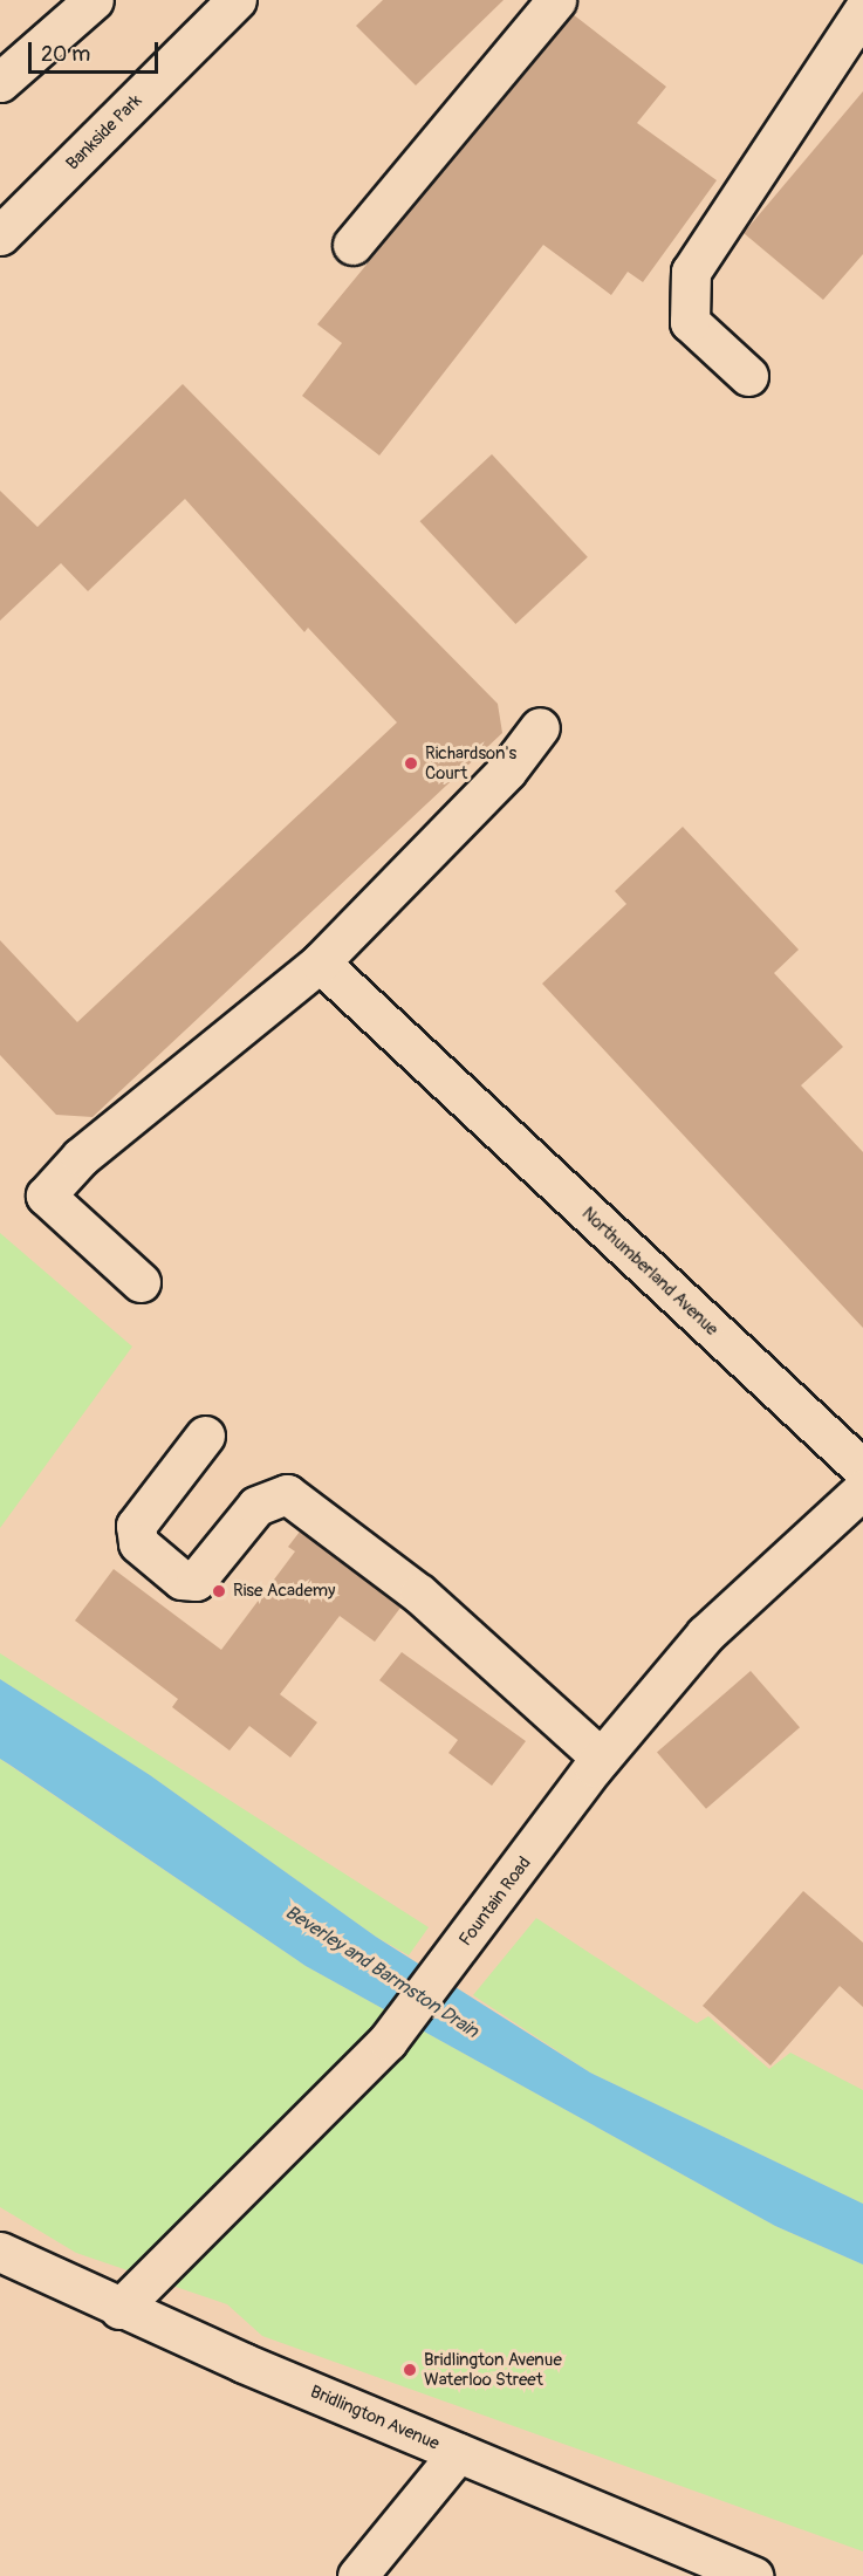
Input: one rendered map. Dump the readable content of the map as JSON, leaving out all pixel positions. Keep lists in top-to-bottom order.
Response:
{
  "streets": {
    "street": [
      "Bankside Park",
      "Northumberland Avenue",
      "Fountain Road",
      "Bridlington Avenue"
    ]
  },
  "crossings": [
    ["Fountain Road", "Bridlington Avenue"]
  ],
  "water": ["Beverley and Barmston Drain"],
  "places": ["Richardson's Court", "Rise Academy", "Bridlington Avenue Waterloo Street"],
  "scale_bar": "20 m"
}
